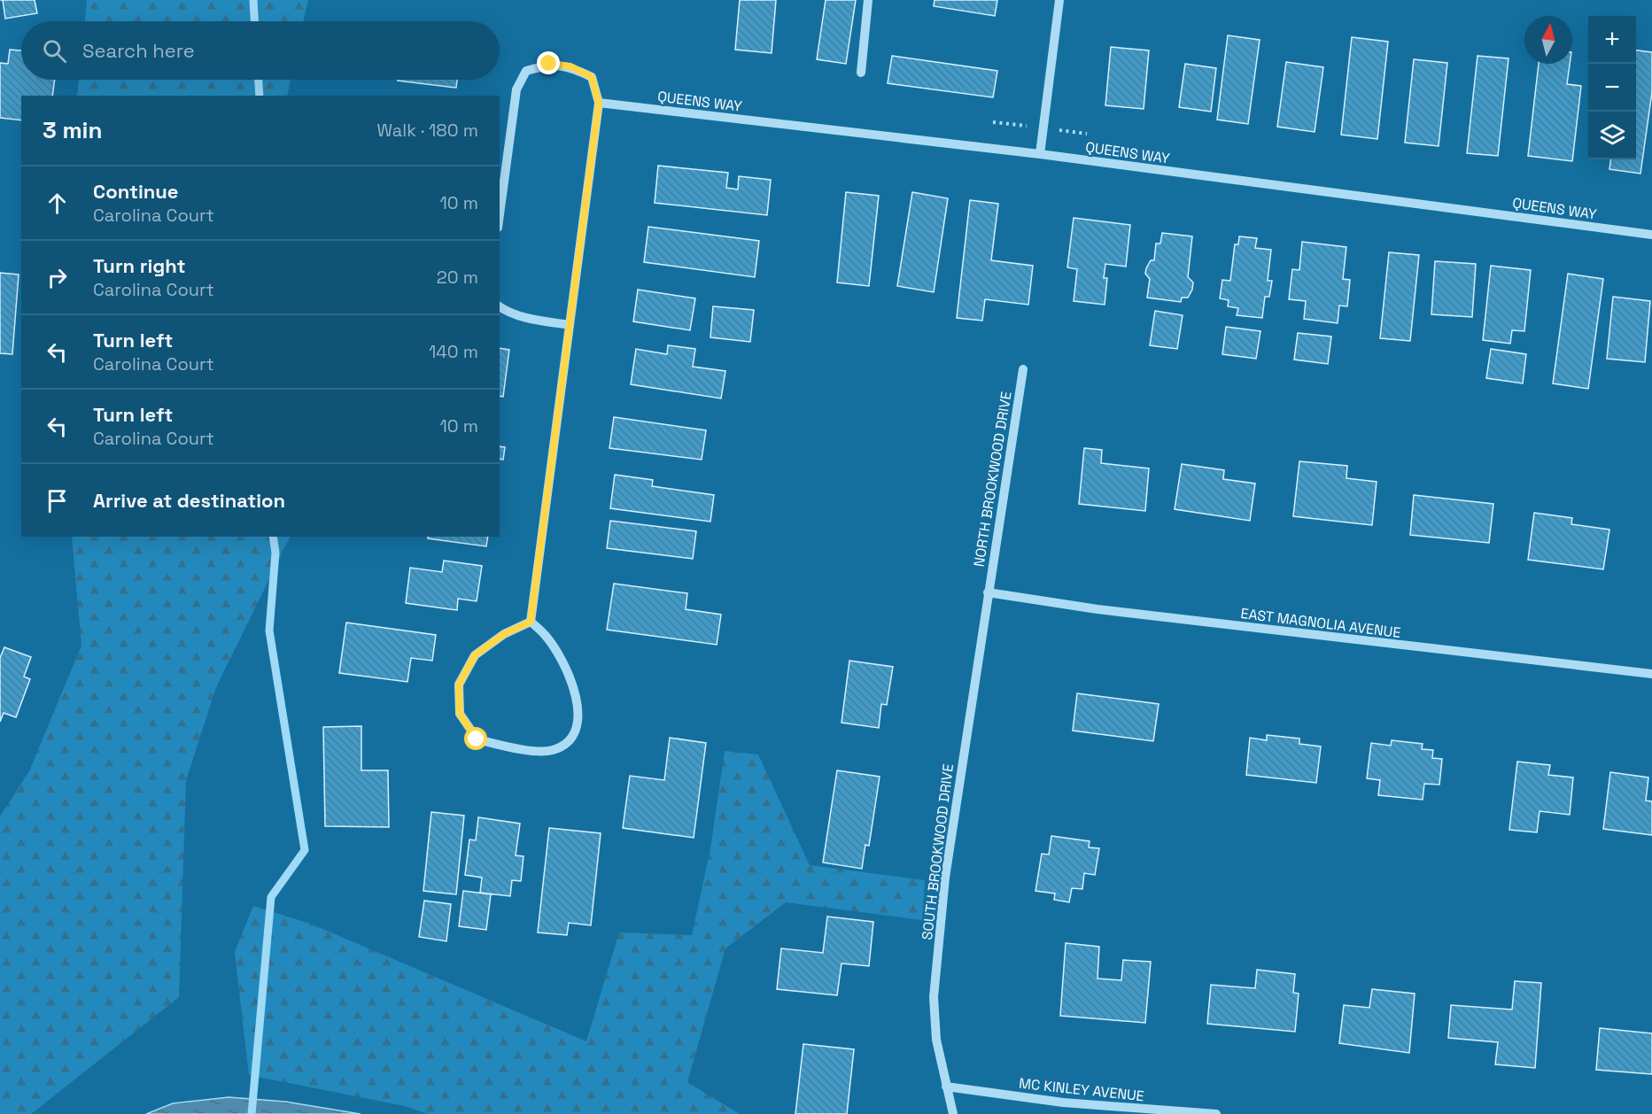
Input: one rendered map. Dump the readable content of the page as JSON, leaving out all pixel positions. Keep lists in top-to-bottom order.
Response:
{
  "streets": {
    "street": [
      "QUEENS WAY",
      "NORTH BROOKWOOD DRIVE",
      "EAST MAGNOLIA AVENUE",
      "SOUTH BROOKWOOD DRIVE",
      "MC KINLEY AVENUE"
    ]
  },
  "crossings": [
    ["NORTH BROOKWOOD DRIVE", "EAST MAGNOLIA AVENUE"],
    ["NORTH BROOKWOOD DRIVE", "SOUTH BROOKWOOD DRIVE"],
    ["EAST MAGNOLIA AVENUE", "SOUTH BROOKWOOD DRIVE"],
    ["SOUTH BROOKWOOD DRIVE", "MC KINLEY AVENUE"]
  ],
  "north": "top",
  "page": {
    "map_buttons": ["+", "−"],
    "search": "Search here",
    "heading": ["3 min", "Walk · 180 m"],
    "list": [
      ["Continue", "Carolina Court", "10 m"],
      ["Turn right", "Carolina Court", "20 m"],
      ["Turn left", "Carolina Court", "140 m"],
      ["Turn left", "Carolina Court", "10 m"],
      "Arrive at destination"
    ]
  }
}
